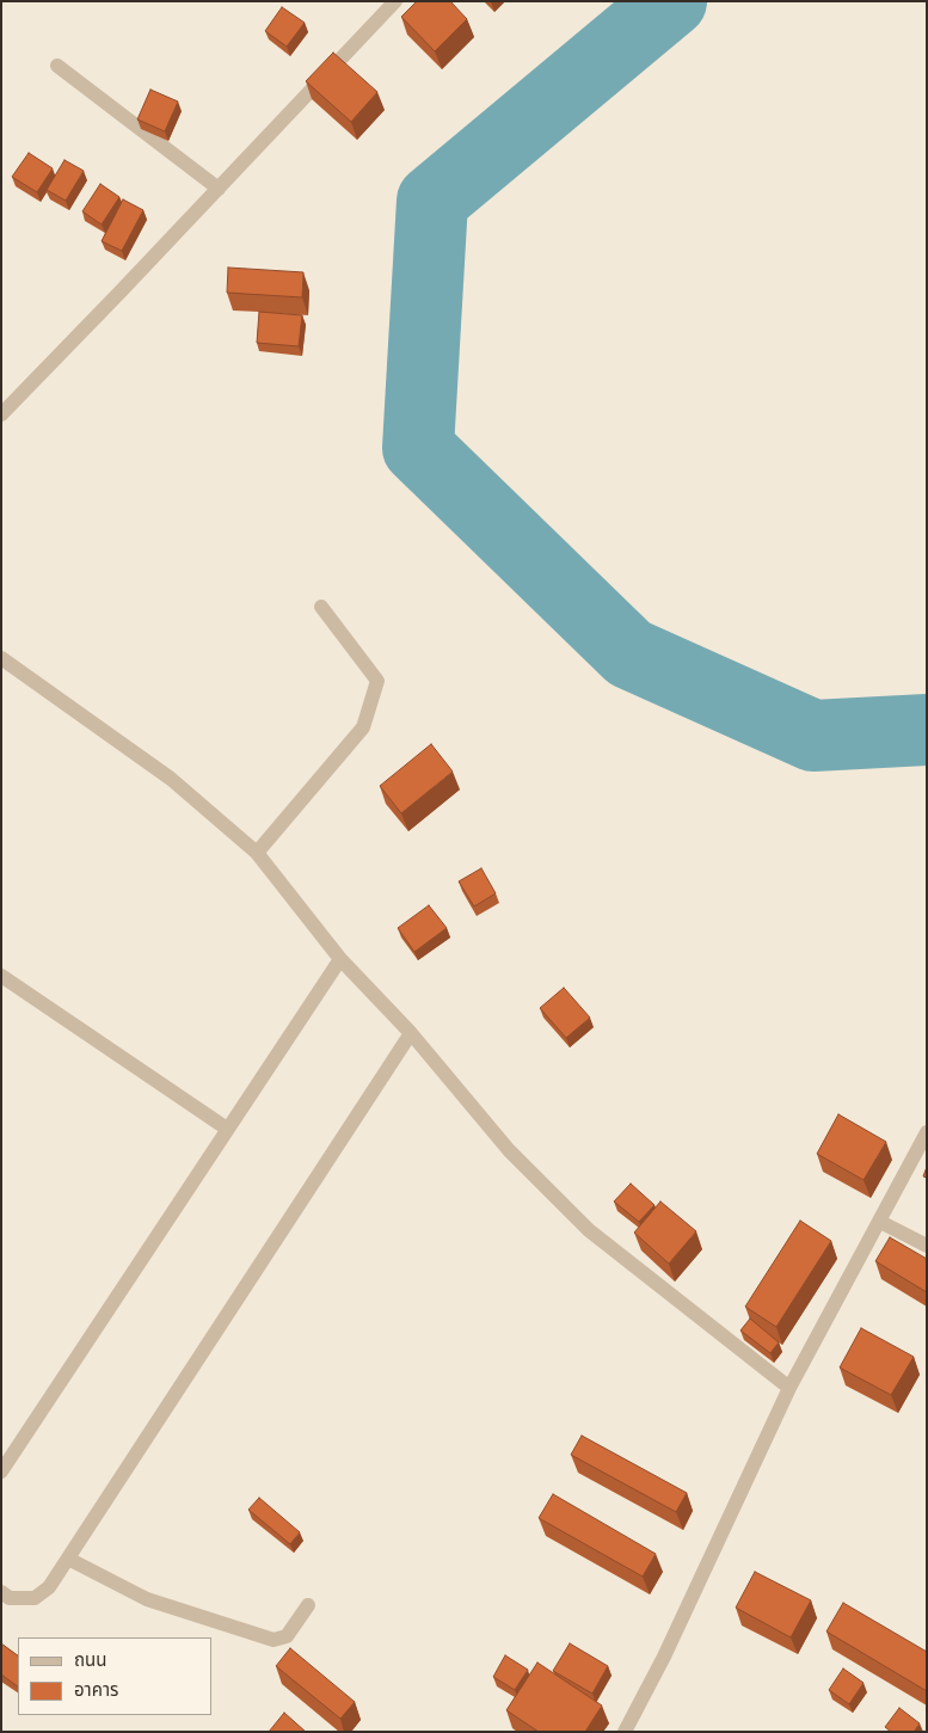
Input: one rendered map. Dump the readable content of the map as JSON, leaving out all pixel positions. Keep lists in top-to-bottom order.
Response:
{
  "legend": ["ถนน", "อาคาร"]
}
